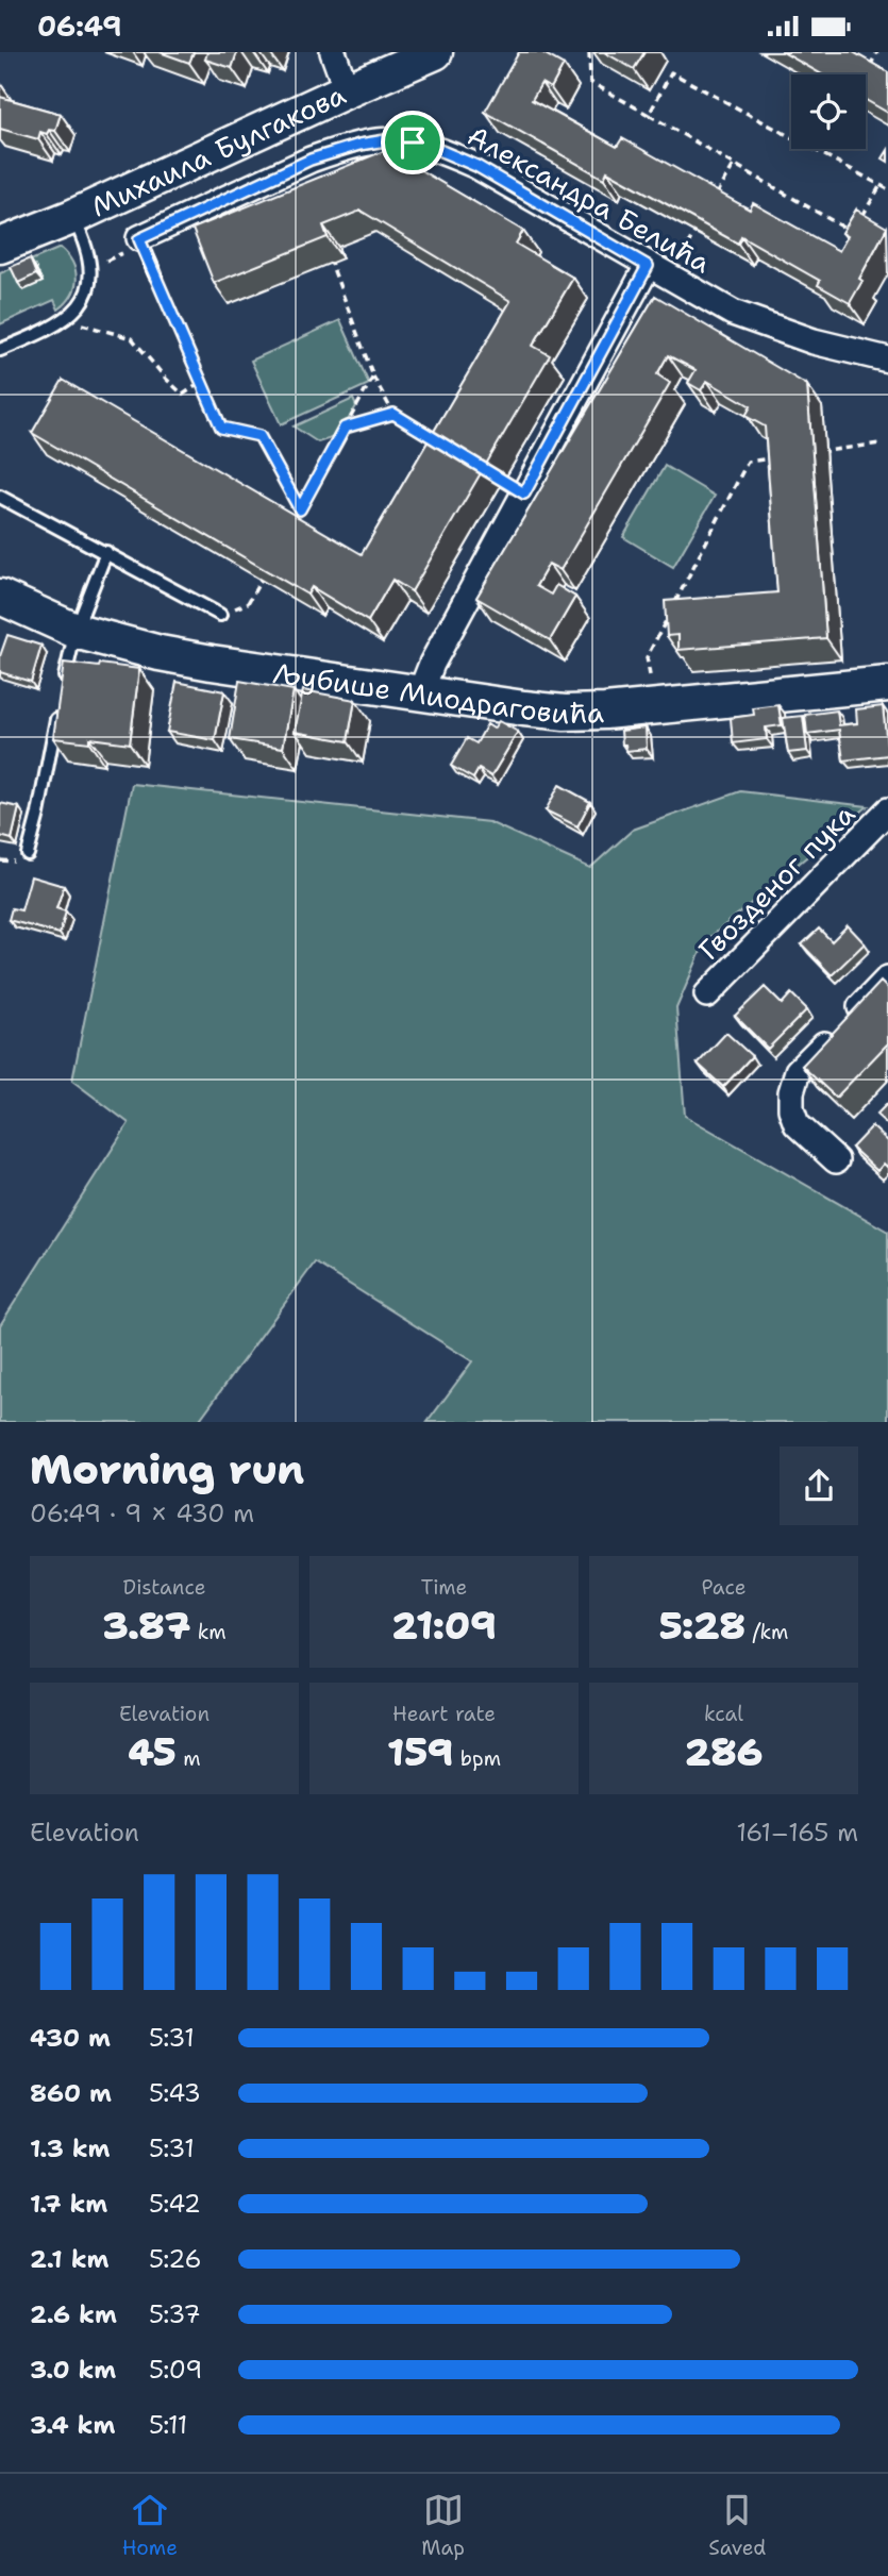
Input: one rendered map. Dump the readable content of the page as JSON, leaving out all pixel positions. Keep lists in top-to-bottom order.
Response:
{
  "streets": {
    "street": [
      "Михаила Булгакова",
      "Александра Белића",
      "Љубише Миодраговића",
      "Гвозденог пука"
    ]
  },
  "page": {
    "status": "06:49",
    "heading": ["Morning run", "06:49 · 9 × 430 m"],
    "stats": [
      ["Distance", "3.87 km"],
      ["Time", "21:09"],
      ["Pace", "5:28 /km"],
      ["Elevation", "45 m"],
      ["Heart rate", "159 bpm"],
      ["kcal", "286"]
    ],
    "chart": ["Elevation", "161–165 m"],
    "list": [
      {
        "name": "430 m",
        "note": "5:31"
      },
      {
        "name": "860 m",
        "note": "5:43"
      },
      {
        "name": "1.3 km",
        "note": "5:31"
      },
      {
        "name": "1.7 km",
        "note": "5:42"
      },
      {
        "name": "2.1 km",
        "note": "5:26"
      },
      {
        "name": "2.6 km",
        "note": "5:37"
      },
      {
        "name": "3.0 km",
        "note": "5:09"
      },
      {
        "name": "3.4 km",
        "note": "5:11"
      }
    ],
    "tabs": ["Home", "Map", "Saved"]
  }
}
